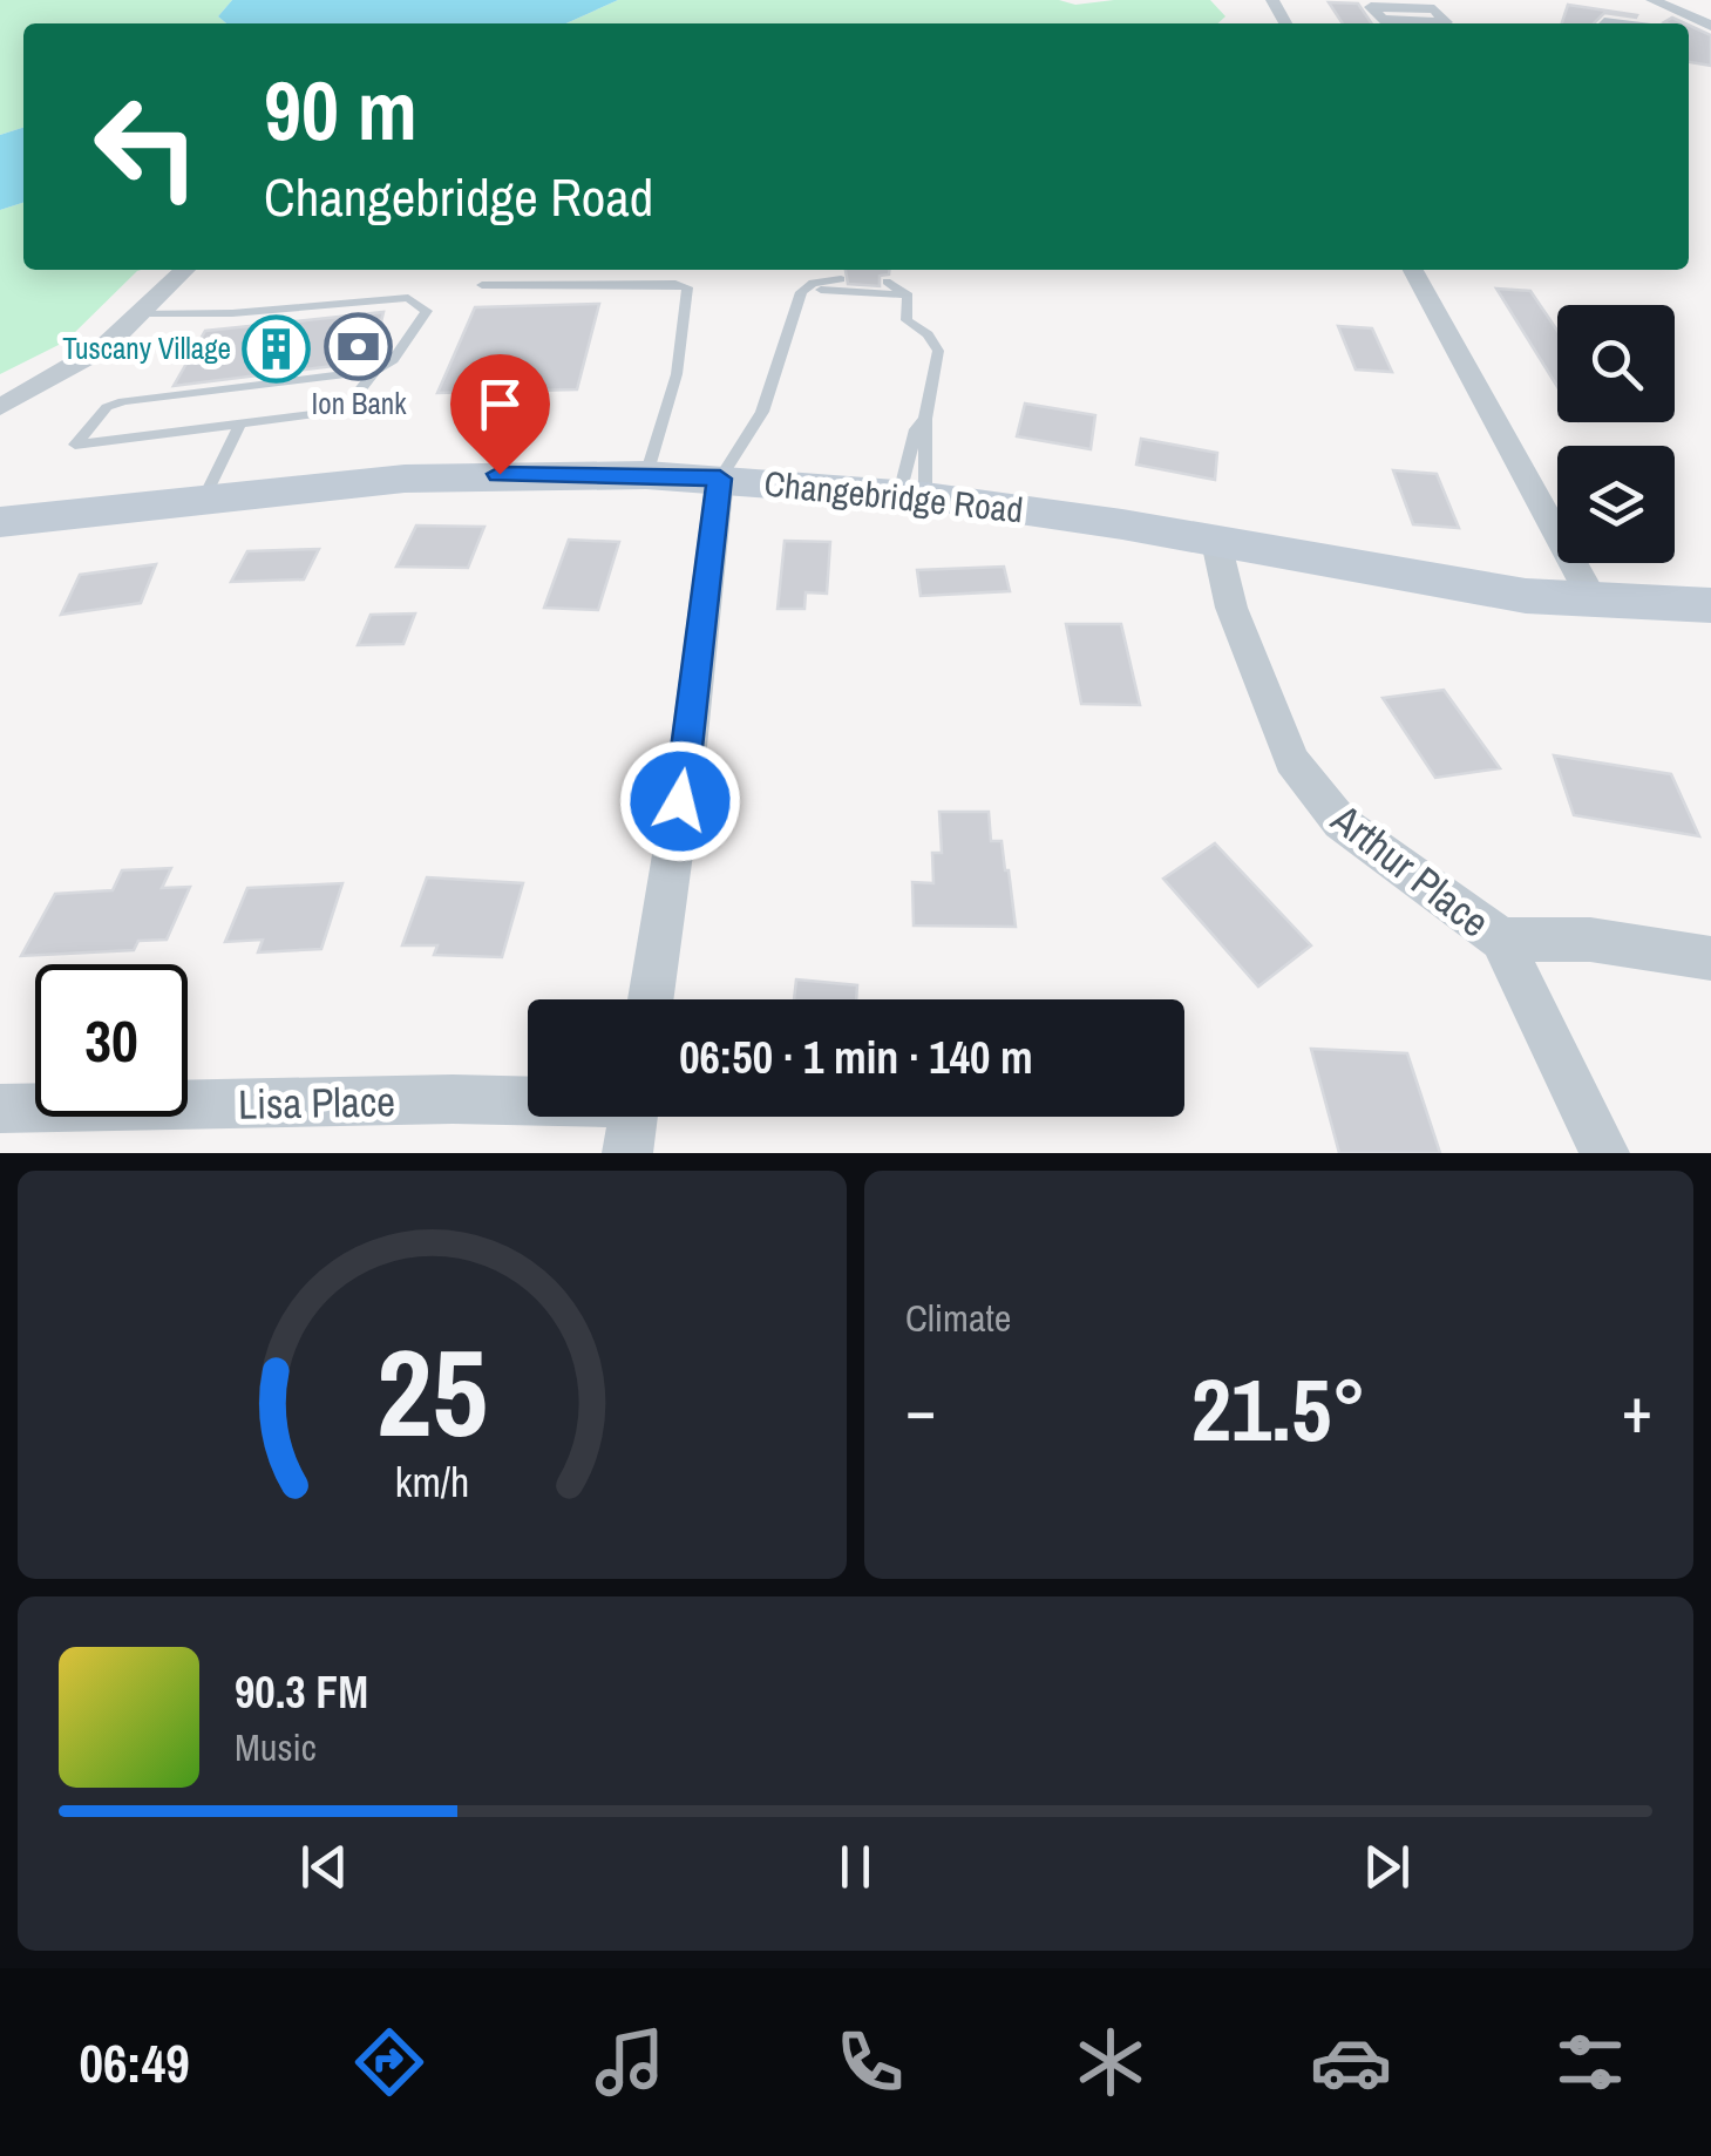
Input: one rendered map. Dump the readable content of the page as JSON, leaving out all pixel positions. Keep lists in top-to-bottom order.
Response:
{
  "streets": {
    "main road": ["Changebridge Road"],
    "street": ["Arthur Place", "Lisa Place"]
  },
  "crossings": [
    ["Changebridge Road", "Arthur Place"]
  ],
  "places": {
    "bank": ["Ion Bank"],
    "building": ["Tuscany Village"]
  },
  "page": {
    "turn": ["90 m", "Changebridge Road"],
    "limit": "30",
    "trip": "06:50 · 1 min · 140 m",
    "tile": "Climate",
    "heat": ["−", "21.5°", "+"],
    "song": ["90.3 FM", "Music"],
    "tabs": "06:49",
    "gauge": ["25", "km/h"]
  }
}
